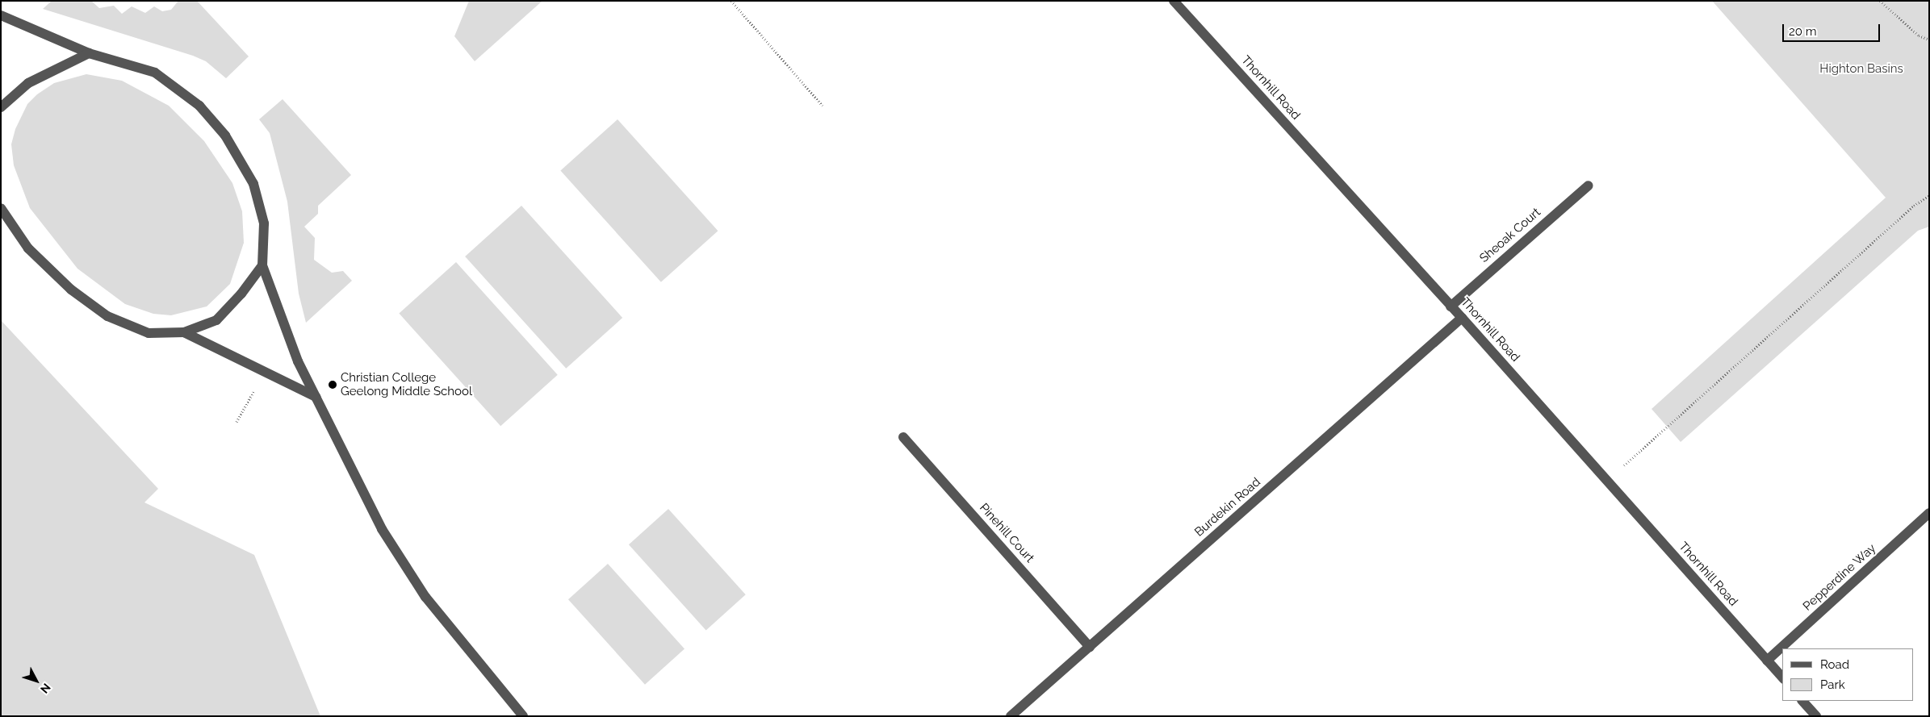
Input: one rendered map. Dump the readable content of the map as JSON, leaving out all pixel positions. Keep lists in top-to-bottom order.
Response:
{
  "streets": {
    "street": [
      "Thornhill Road",
      "Sheoak Court",
      "Burdekin Road",
      "Pinehill Court",
      "Pepperdine Way"
    ]
  },
  "crossings": [
    ["Thornhill Road", "Sheoak Court"],
    ["Thornhill Road", "Burdekin Road"],
    ["Thornhill Road", "Pepperdine Way"],
    ["Burdekin Road", "Pinehill Court"]
  ],
  "parks": ["Highton Basins"],
  "places": ["Christian College Geelong Middle School"],
  "legend": ["Road", "Park"],
  "scale_bar": "20 m",
  "north": "bottom right"
}
